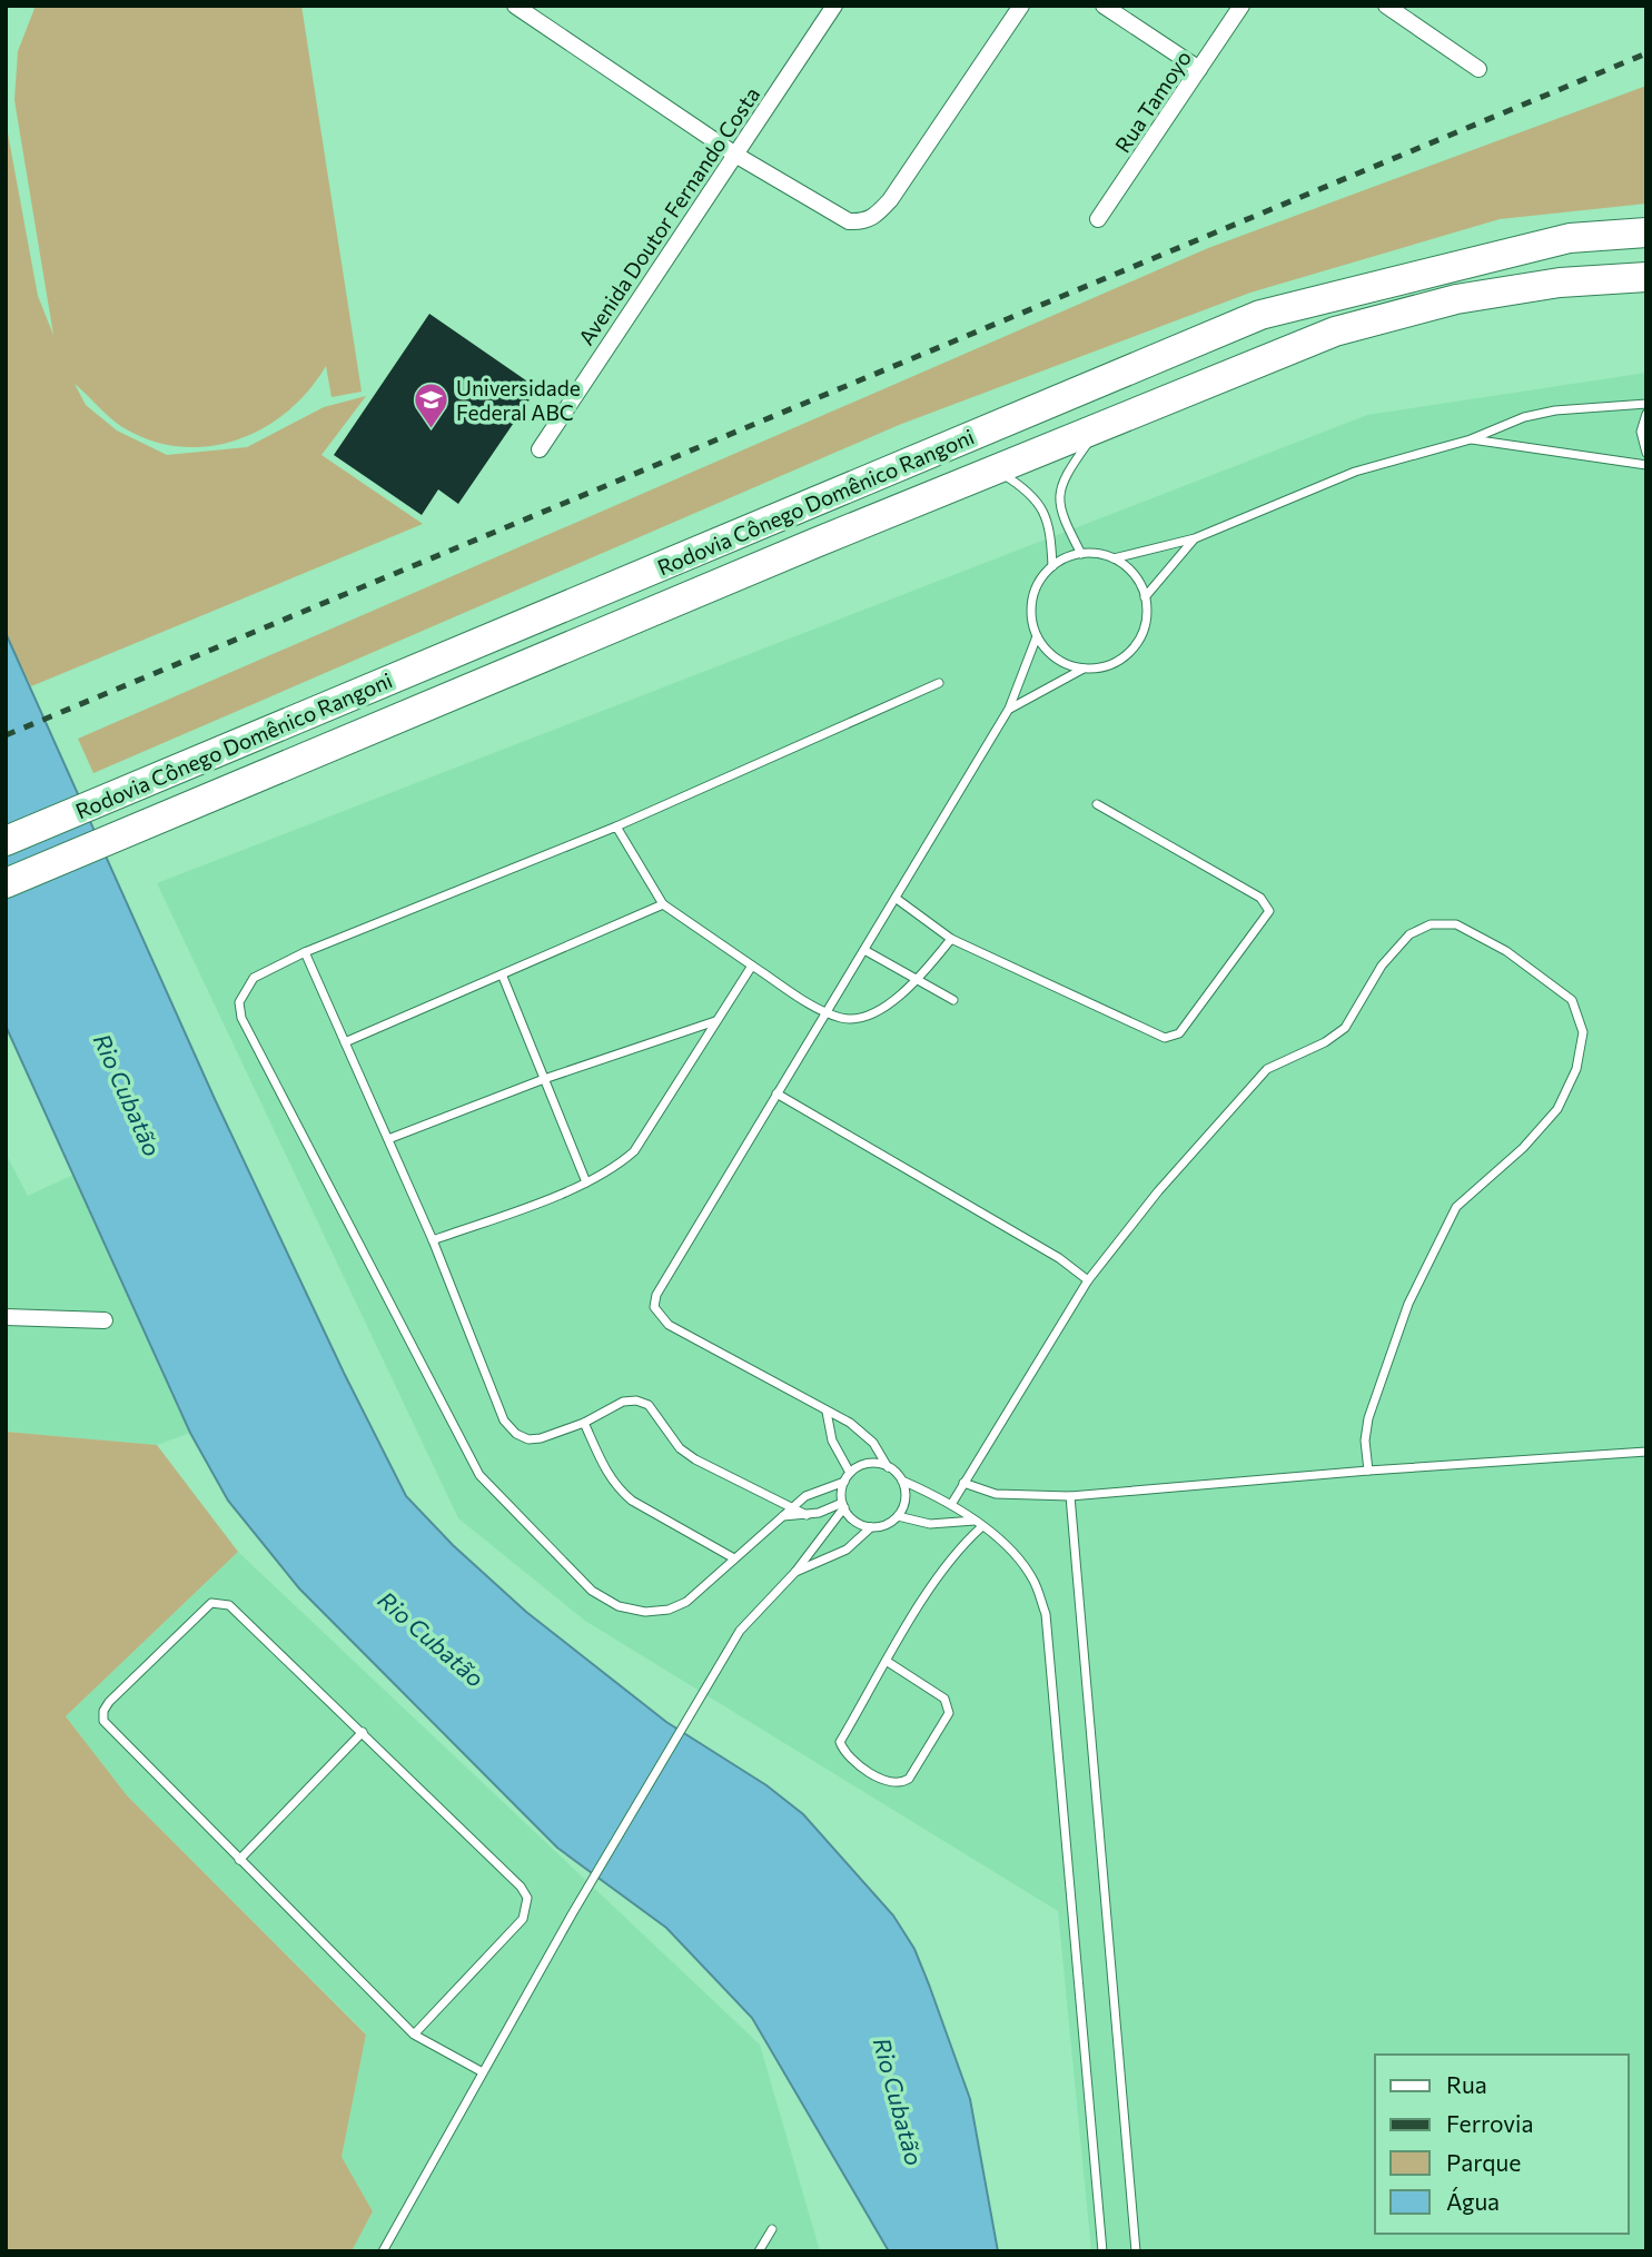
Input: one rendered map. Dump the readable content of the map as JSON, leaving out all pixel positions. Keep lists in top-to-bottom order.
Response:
{
  "streets": {
    "highway": ["Rodovia Cônego Domênico Rangoni"],
    "street": ["Rua Tamoyo", "Avenida Doutor Fernando Costa"]
  },
  "water": ["Rio Cubatão"],
  "places": {
    "school or university": ["Universidade Federal ABC"]
  },
  "legend": [
    "Rua",
    "Ferrovia",
    "Parque",
    "Água"
  ]
}
